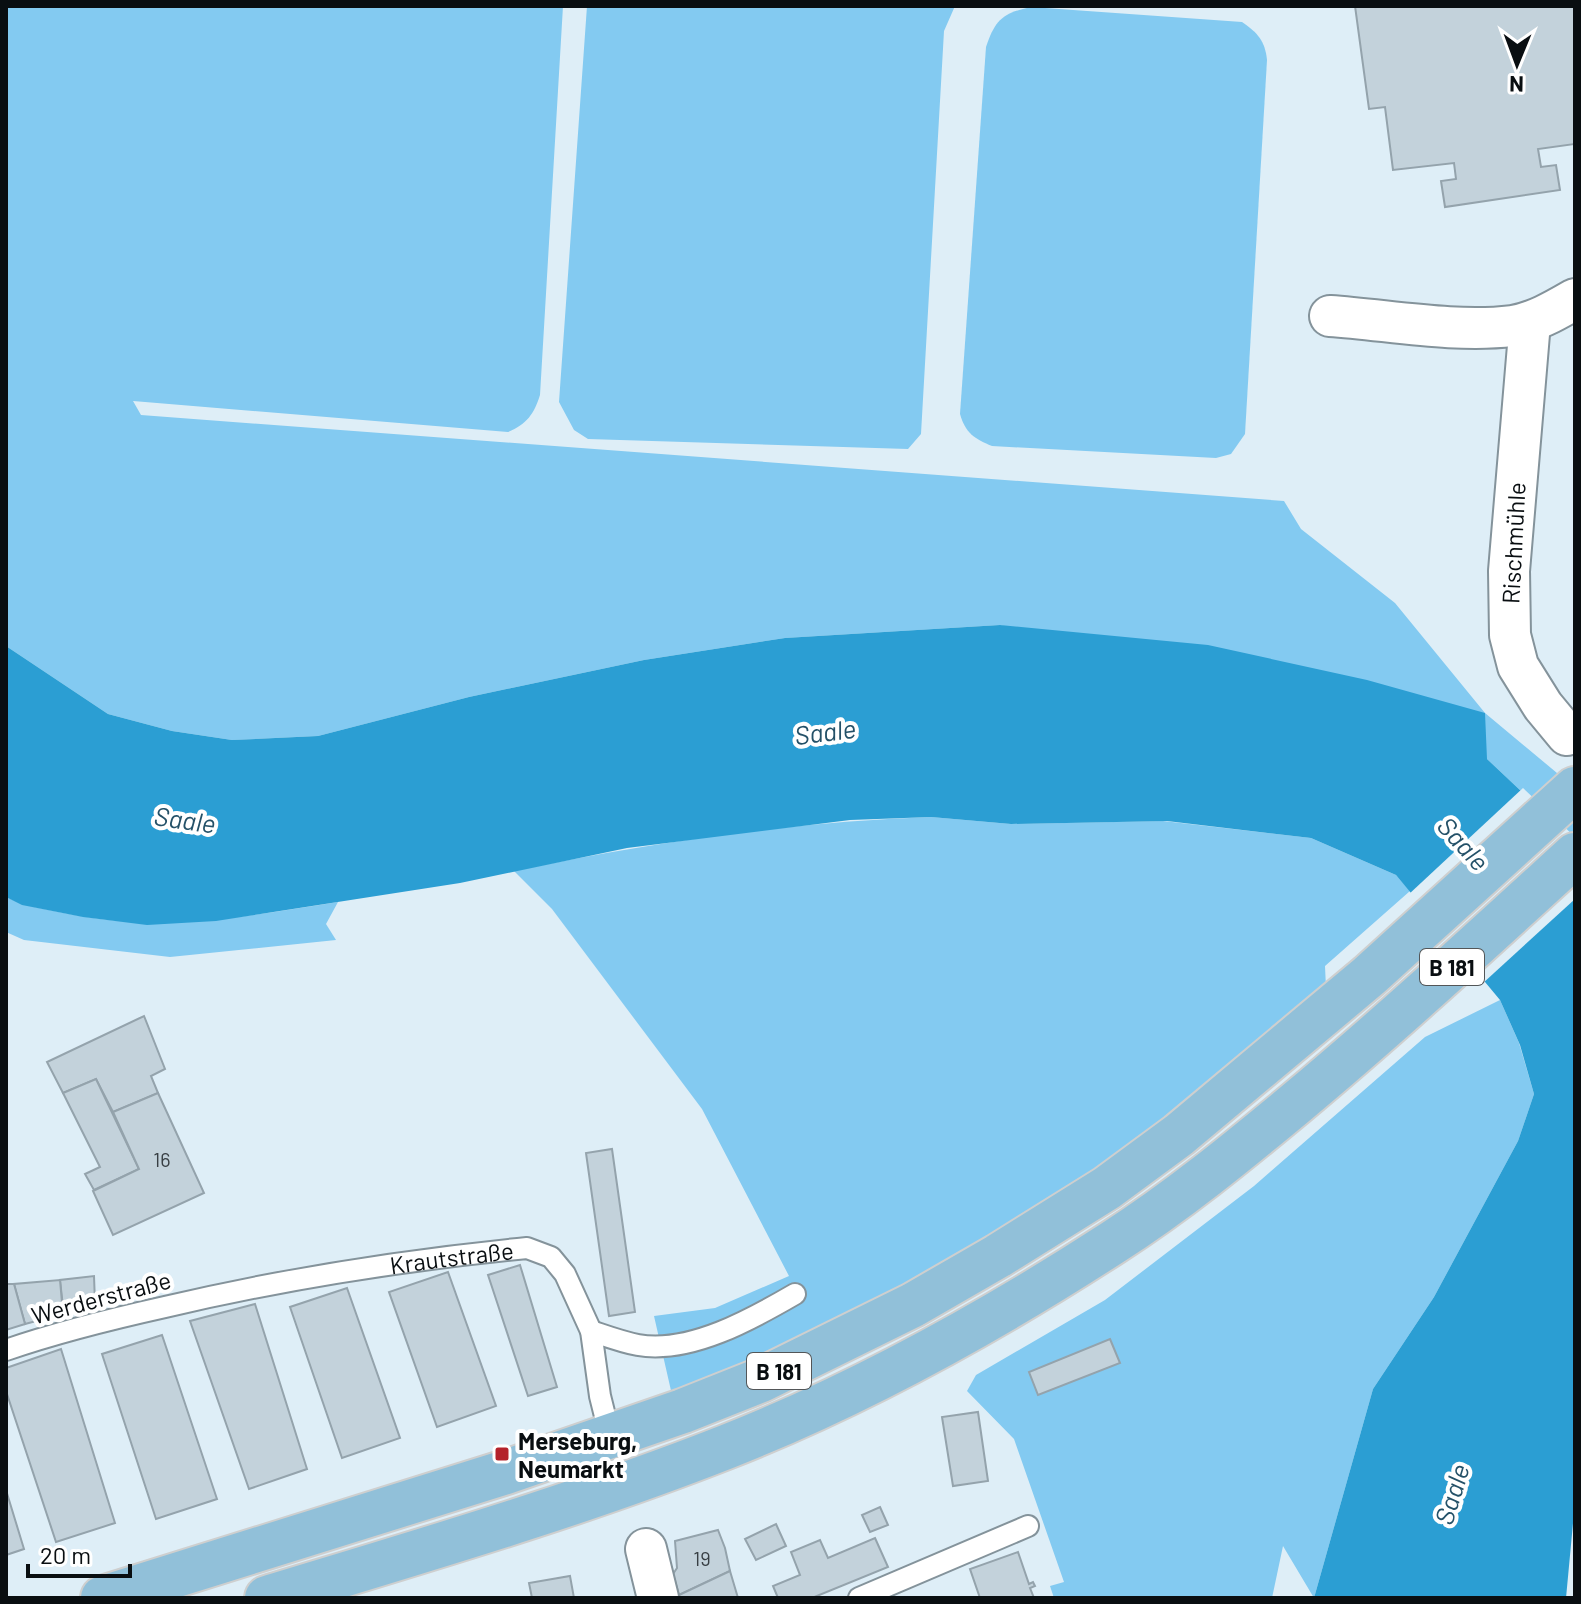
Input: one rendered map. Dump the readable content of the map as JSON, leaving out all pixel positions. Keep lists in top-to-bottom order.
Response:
{
  "streets": {
    "main road": ["B 181"],
    "street": ["Rischmühle"],
    "lane": ["Krautstraße", "Werderstraße"]
  },
  "crossings": [
    ["B 181", "Krautstraße"],
    ["Krautstraße", "Werderstraße"]
  ],
  "water": ["Saale"],
  "places": {
    "transit": ["Merseburg, Neumarkt"]
  },
  "house_numbers": ["16", "19"],
  "scale_bar": "20 m",
  "north": "bottom"
}
